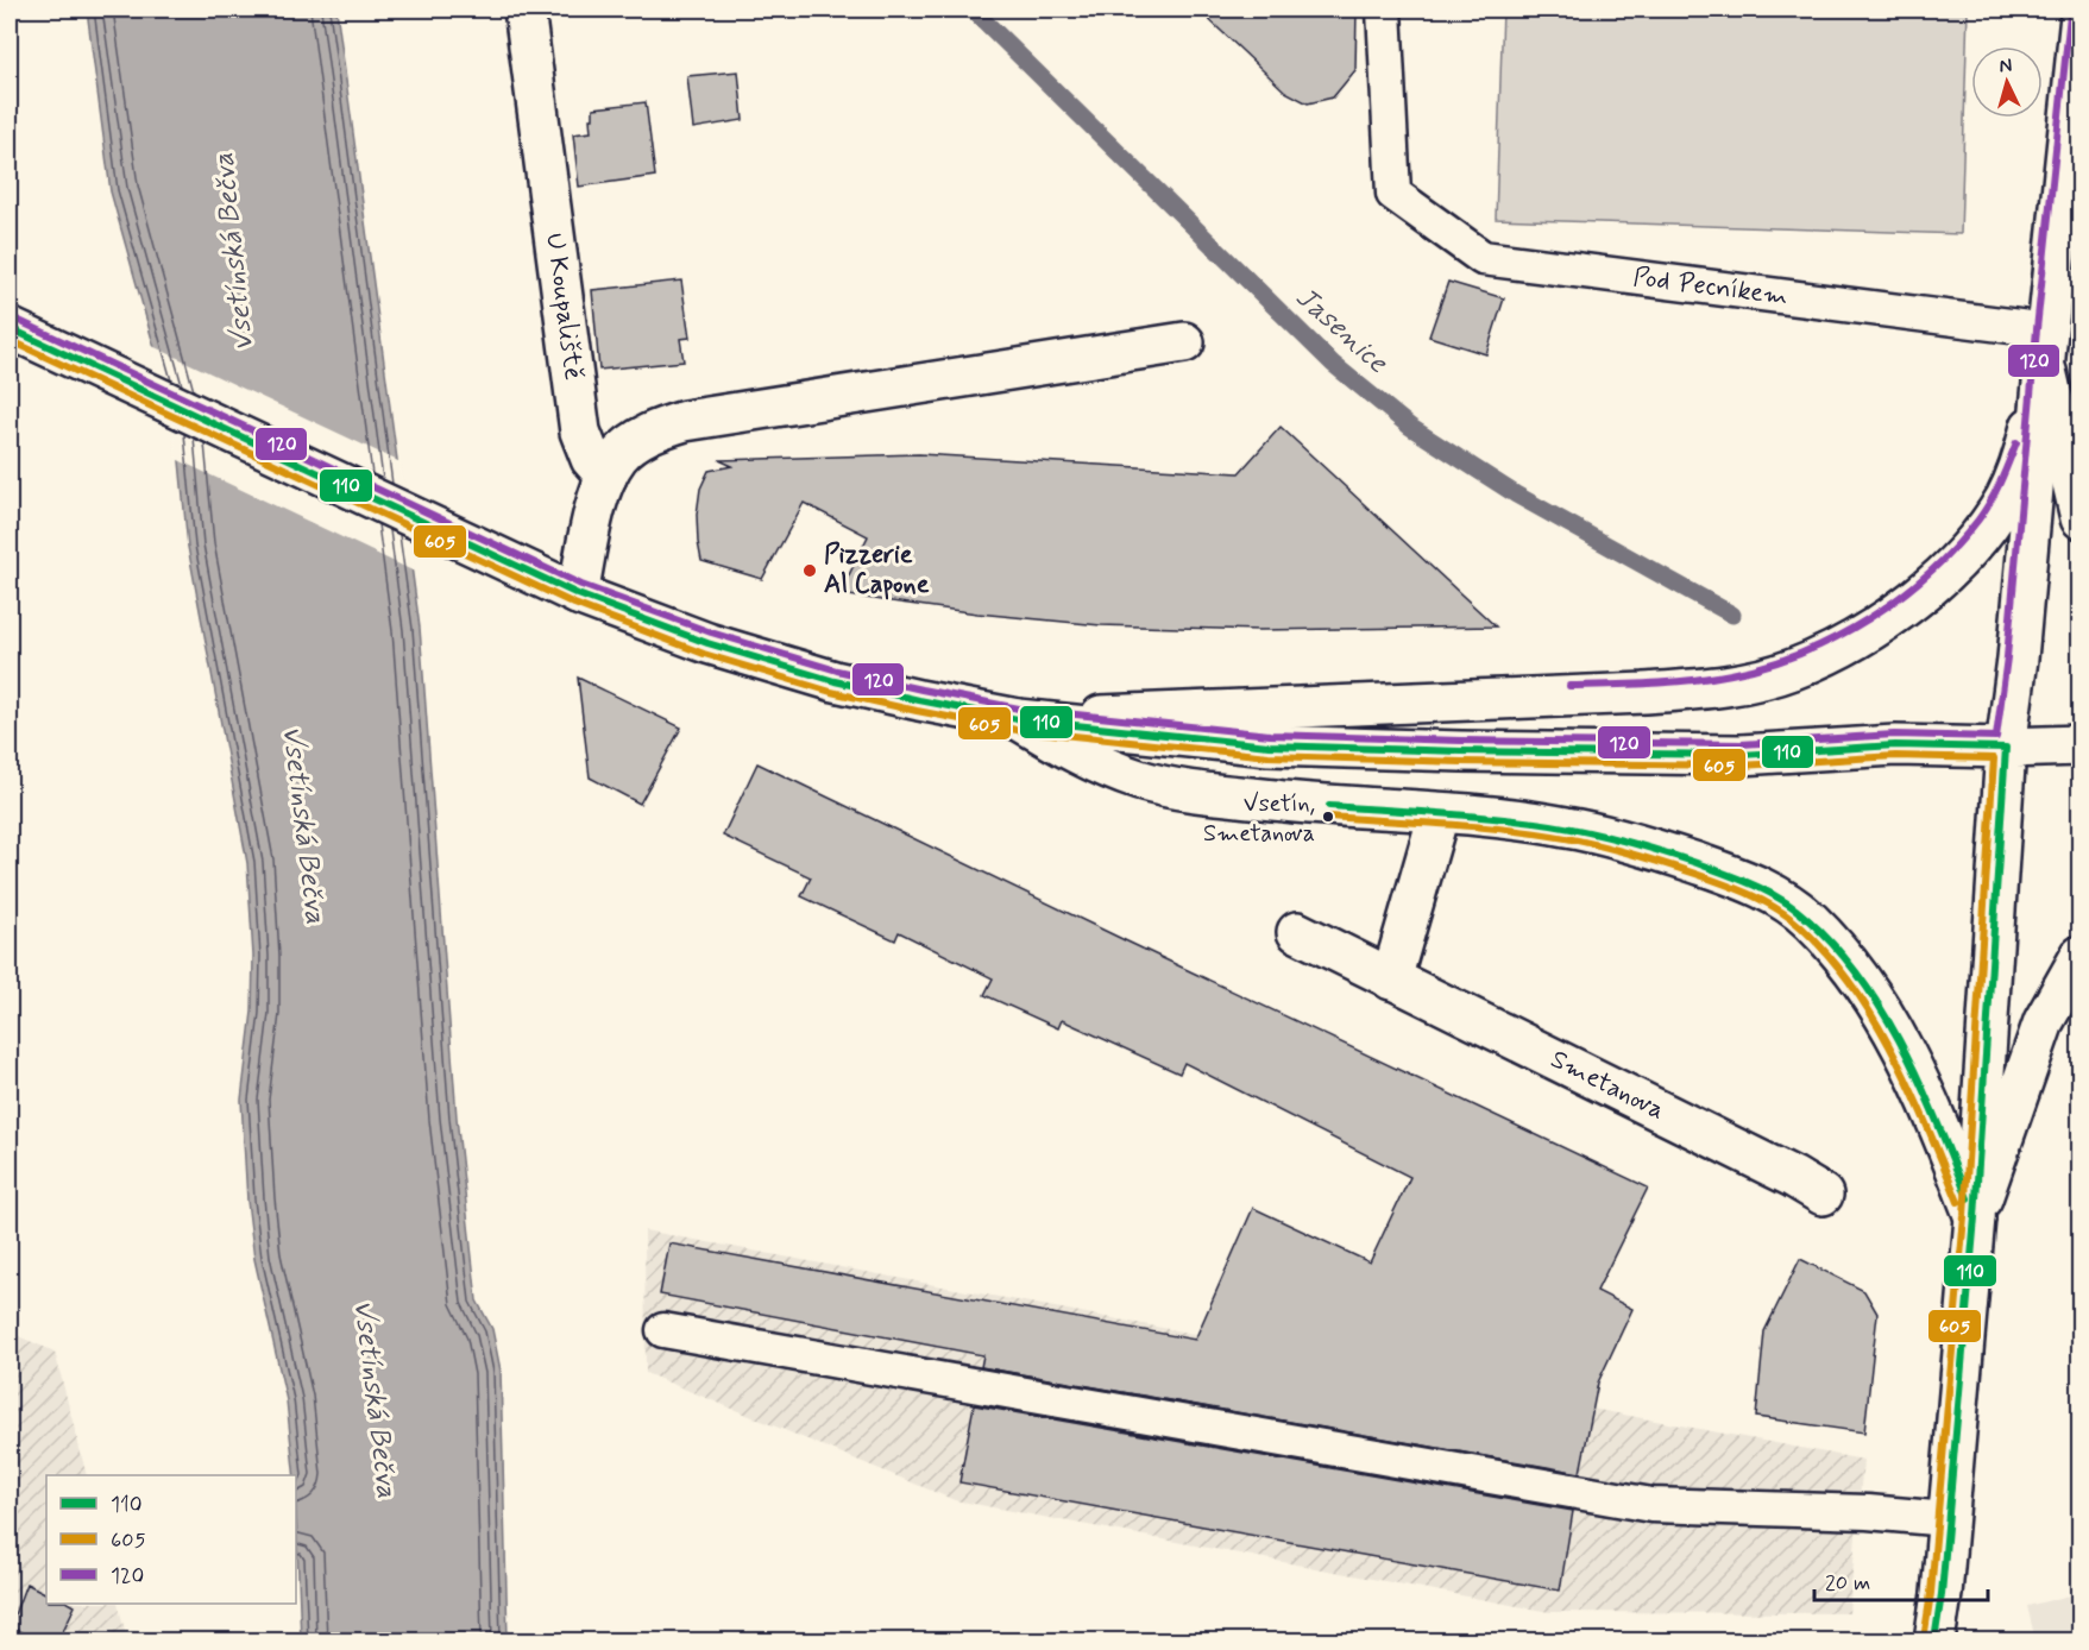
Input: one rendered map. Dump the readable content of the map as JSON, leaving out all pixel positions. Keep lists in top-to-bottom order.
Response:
{
  "streets": {
    "street": ["U Koupaliště", "Smetanova"],
    "lane": ["Pod Pecníkem"]
  },
  "water": ["Vsetínská Bečva", "Jasenice"],
  "places": ["Pizzerie Al Capone", "Vsetín, Smetanova"],
  "lines": ["transit line 120", "transit line 110", "transit line 605"],
  "legend": ["110", "605", "120"],
  "scale_bar": "20 m",
  "north": "top"
}
